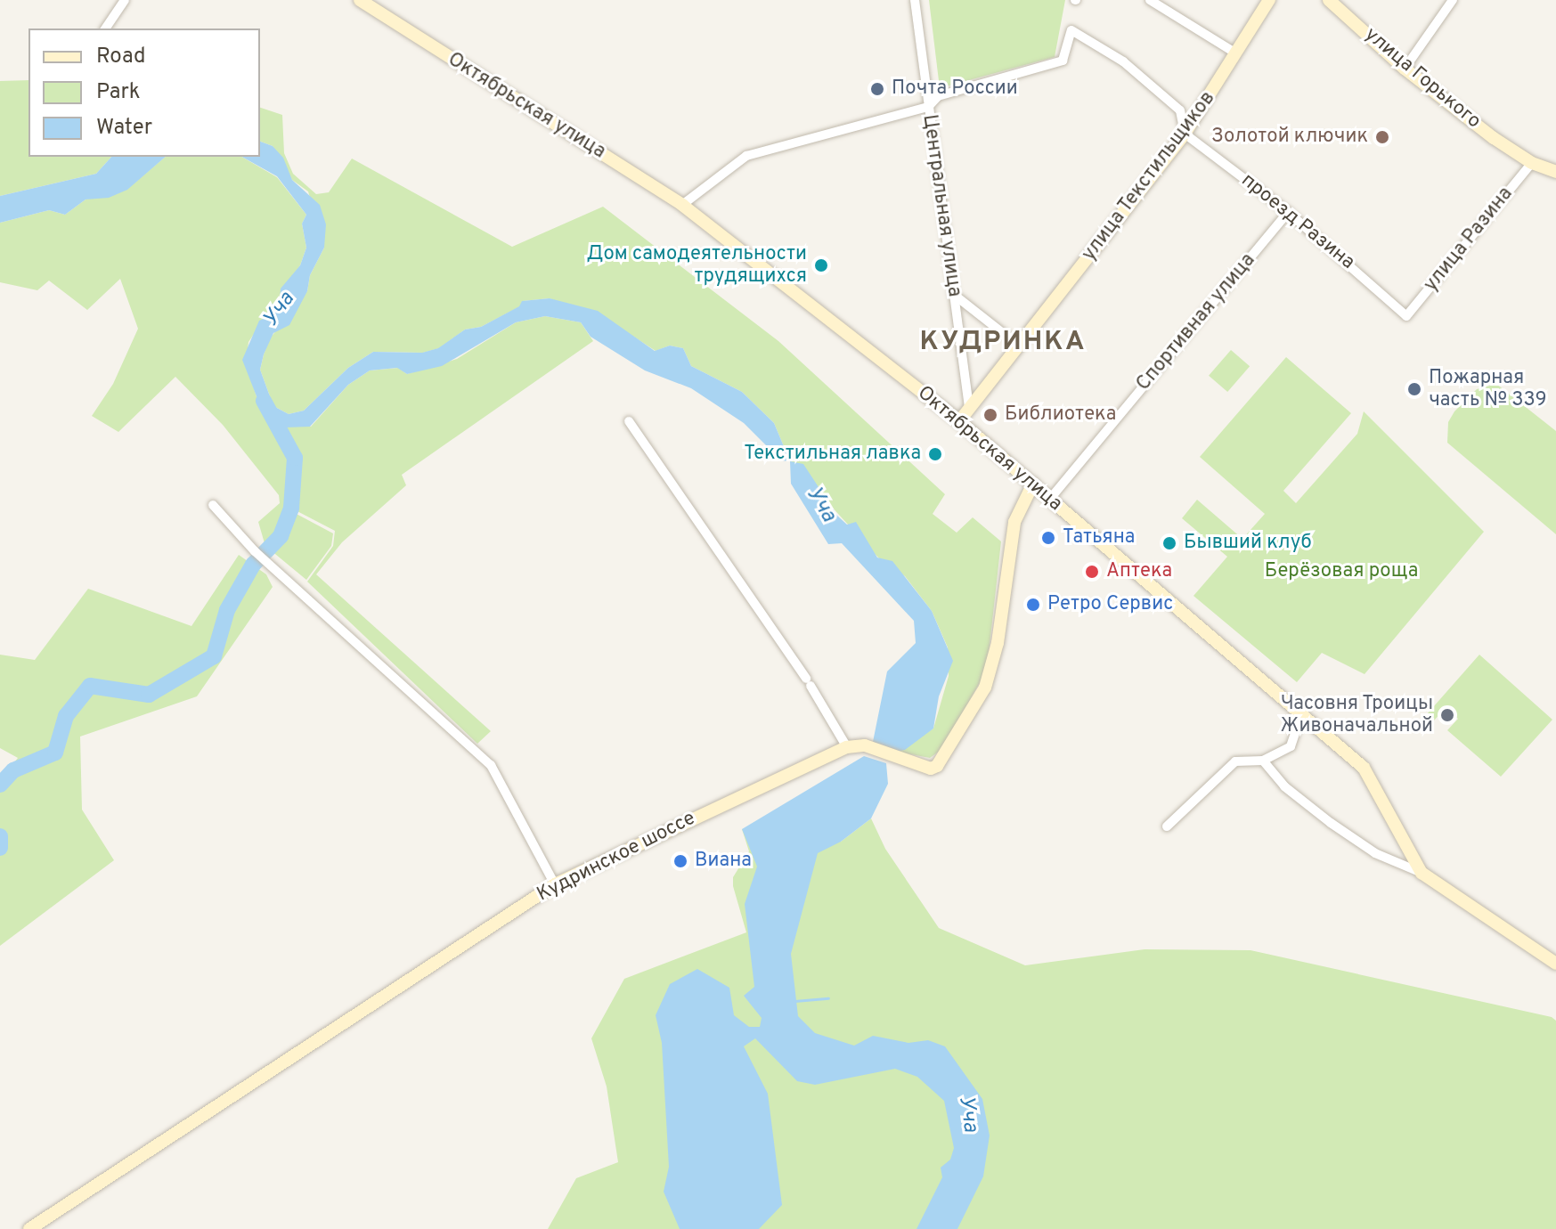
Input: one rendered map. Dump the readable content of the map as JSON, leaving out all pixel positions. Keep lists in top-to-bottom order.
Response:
{
  "streets": {
    "street": [
      "улица Горького",
      "Октябрьская улица",
      "улица Текстильщиков",
      "Центральная улица",
      "проезд Разина",
      "улица Разина",
      "Спортивная улица",
      "Кудринское шоссе"
    ]
  },
  "crossings": [
    ["улица Горького", "улица Разина"],
    ["Октябрьская улица", "улица Текстильщиков"],
    ["Октябрьская улица", "Спортивная улица"],
    ["Октябрьская улица", "Кудринское шоссе"],
    ["улица Текстильщиков", "Центральная улица"],
    ["улица Текстильщиков", "проезд Разина"],
    ["проезд Разина", "улица Разина"],
    ["проезд Разина", "Спортивная улица"]
  ],
  "districts": ["КУДРИНКА"],
  "water": ["Уча"],
  "parks": ["Берёзовая роща"],
  "places": [
    "Почта России",
    "Золотой ключик",
    "Дом самодеятельности трудящихся",
    "Пожарная часть № 339",
    "Библиотека",
    "Текстильная лавка",
    "Татьяна",
    "Бывший клуб",
    "Аптека",
    "Ретро Сервис",
    "Часовня Троицы Живоначальной",
    "Виана"
  ],
  "legend": ["Road", "Park", "Water"]
}
